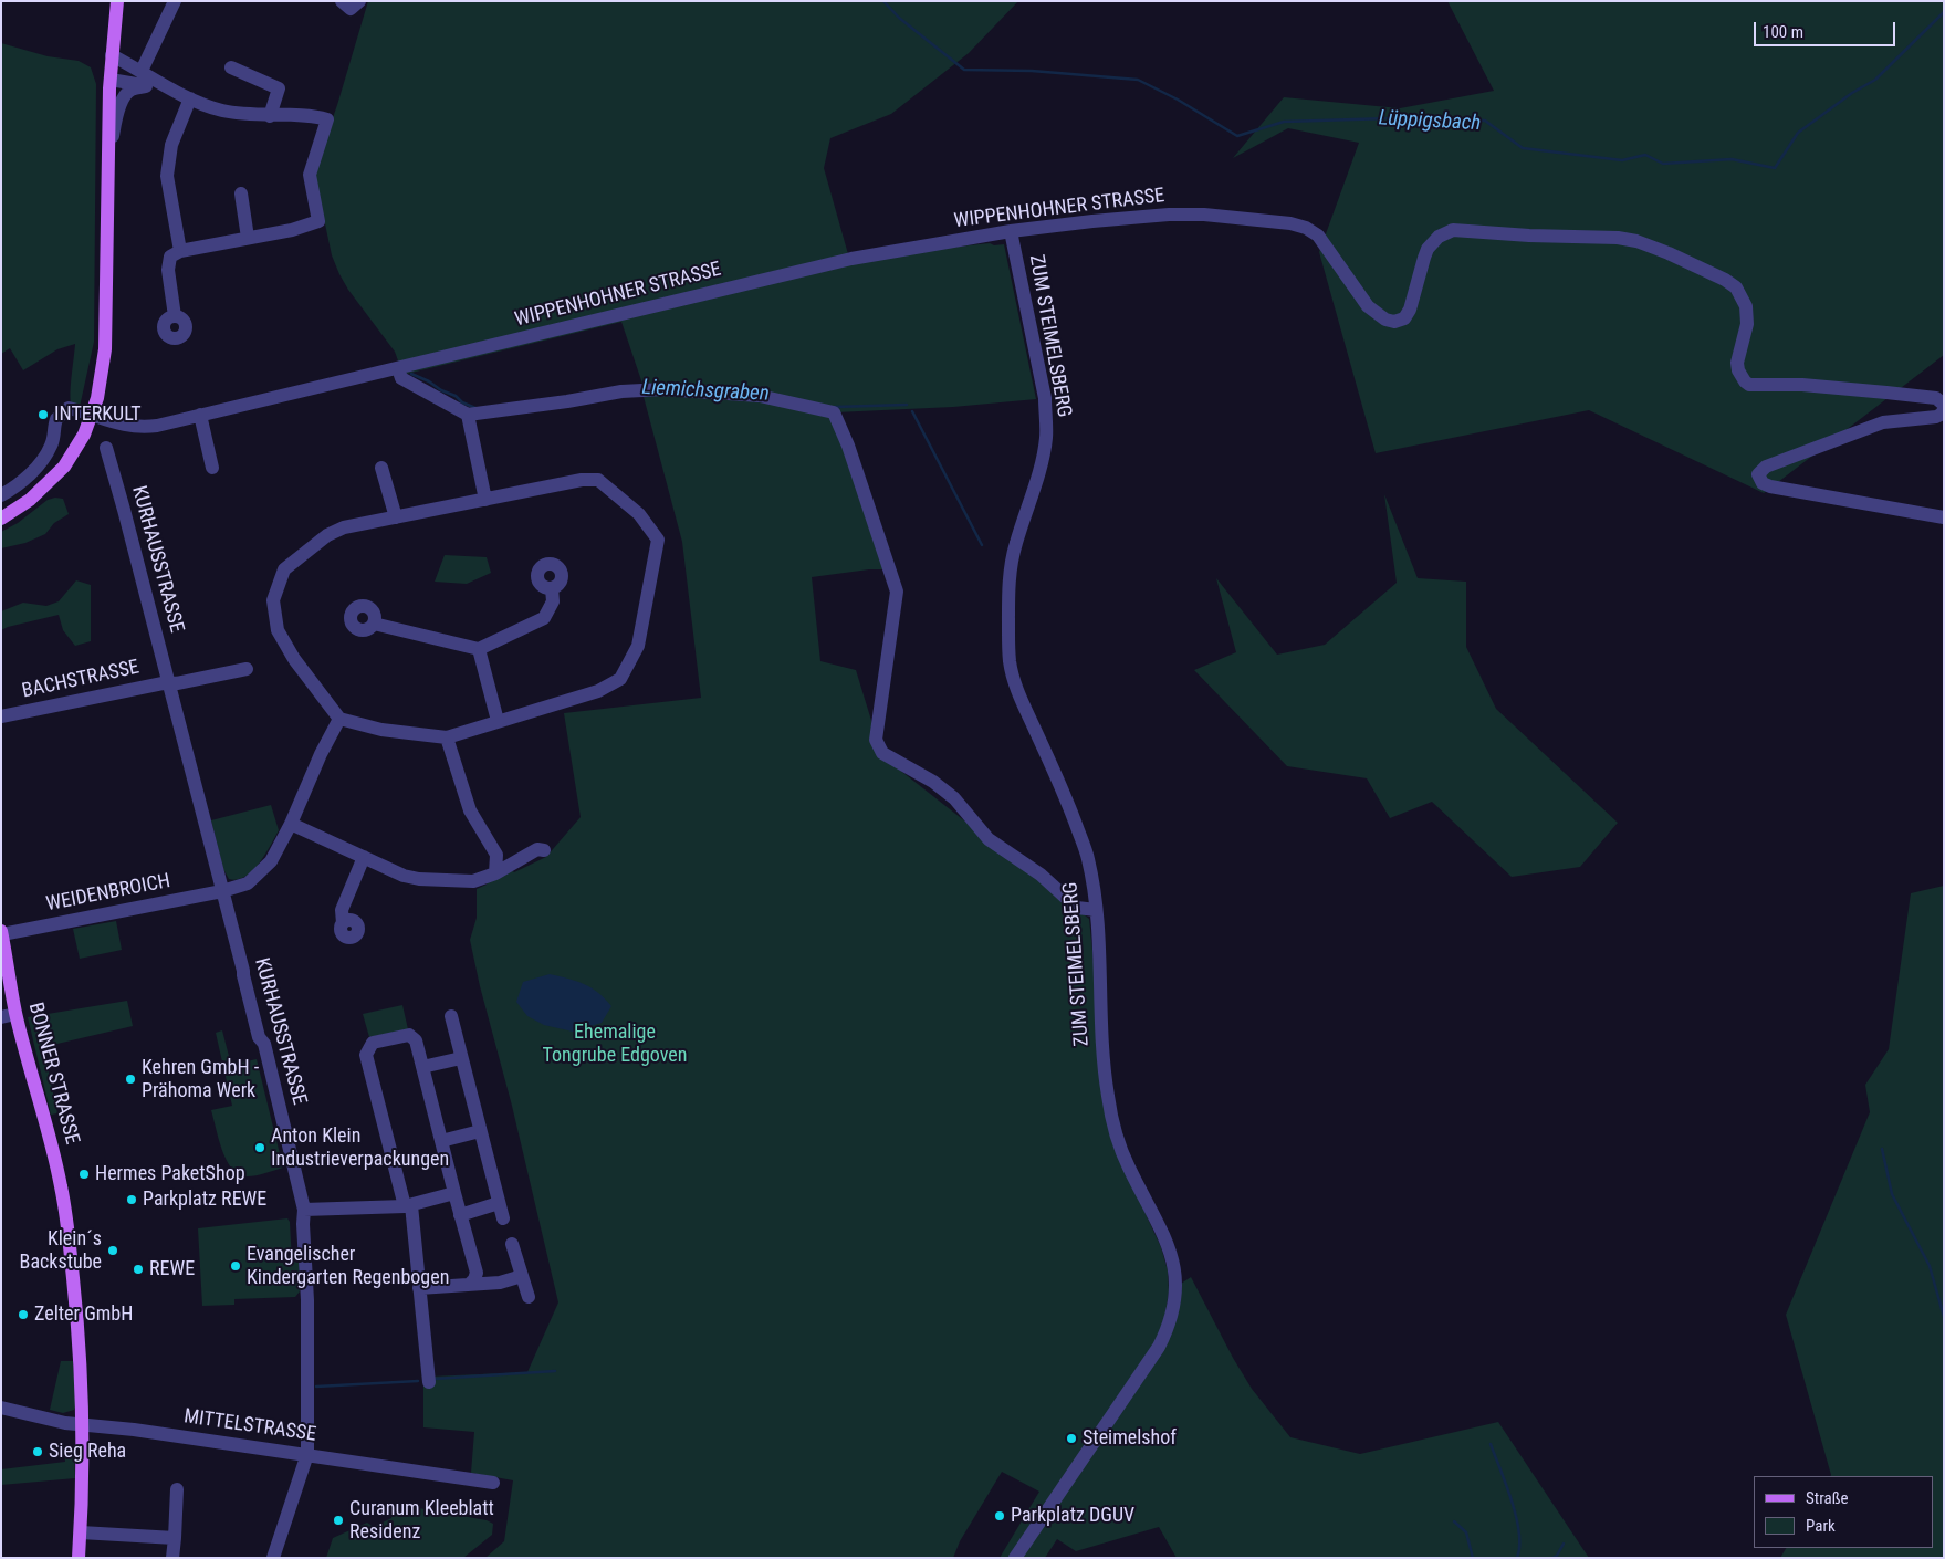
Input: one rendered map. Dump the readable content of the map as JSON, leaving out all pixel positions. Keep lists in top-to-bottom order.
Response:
{
  "streets": {
    "main road": ["BONNER STRASSE"],
    "street": [
      "WIPPENHOHNER STRASSE",
      "ZUM STEIMELSBERG",
      "KURHAUSSTRASSE",
      "BACHSTRASSE",
      "WEIDENBROICH",
      "MITTELSTRASSE"
    ]
  },
  "crossings": [
    ["WIPPENHOHNER STRASSE", "ZUM STEIMELSBERG"],
    ["KURHAUSSTRASSE", "BACHSTRASSE"],
    ["KURHAUSSTRASSE", "WEIDENBROICH"],
    ["KURHAUSSTRASSE", "MITTELSTRASSE"],
    ["WEIDENBROICH", "BONNER STRASSE"],
    ["BONNER STRASSE", "MITTELSTRASSE"]
  ],
  "water": ["Lüppigsbach", "Liemichsgraben"],
  "parks": ["Ehemalige Tongrube Edgoven"],
  "places": [
    "INTERKULT",
    "Kehren GmbH - Prähoma Werk",
    "Anton Klein Industrieverpackungen",
    "Hermes PaketShop",
    "Parkplatz REWE",
    "Klein´s Backstube",
    "Evangelischer Kindergarten Regenbogen",
    "REWE",
    "Zelter GmbH",
    "Steimelshof",
    "Sieg Reha",
    "Parkplatz DGUV",
    "Curanum Kleeblatt Residenz"
  ],
  "legend": ["Straße", "Park"],
  "scale_bar": "100 m"
}
